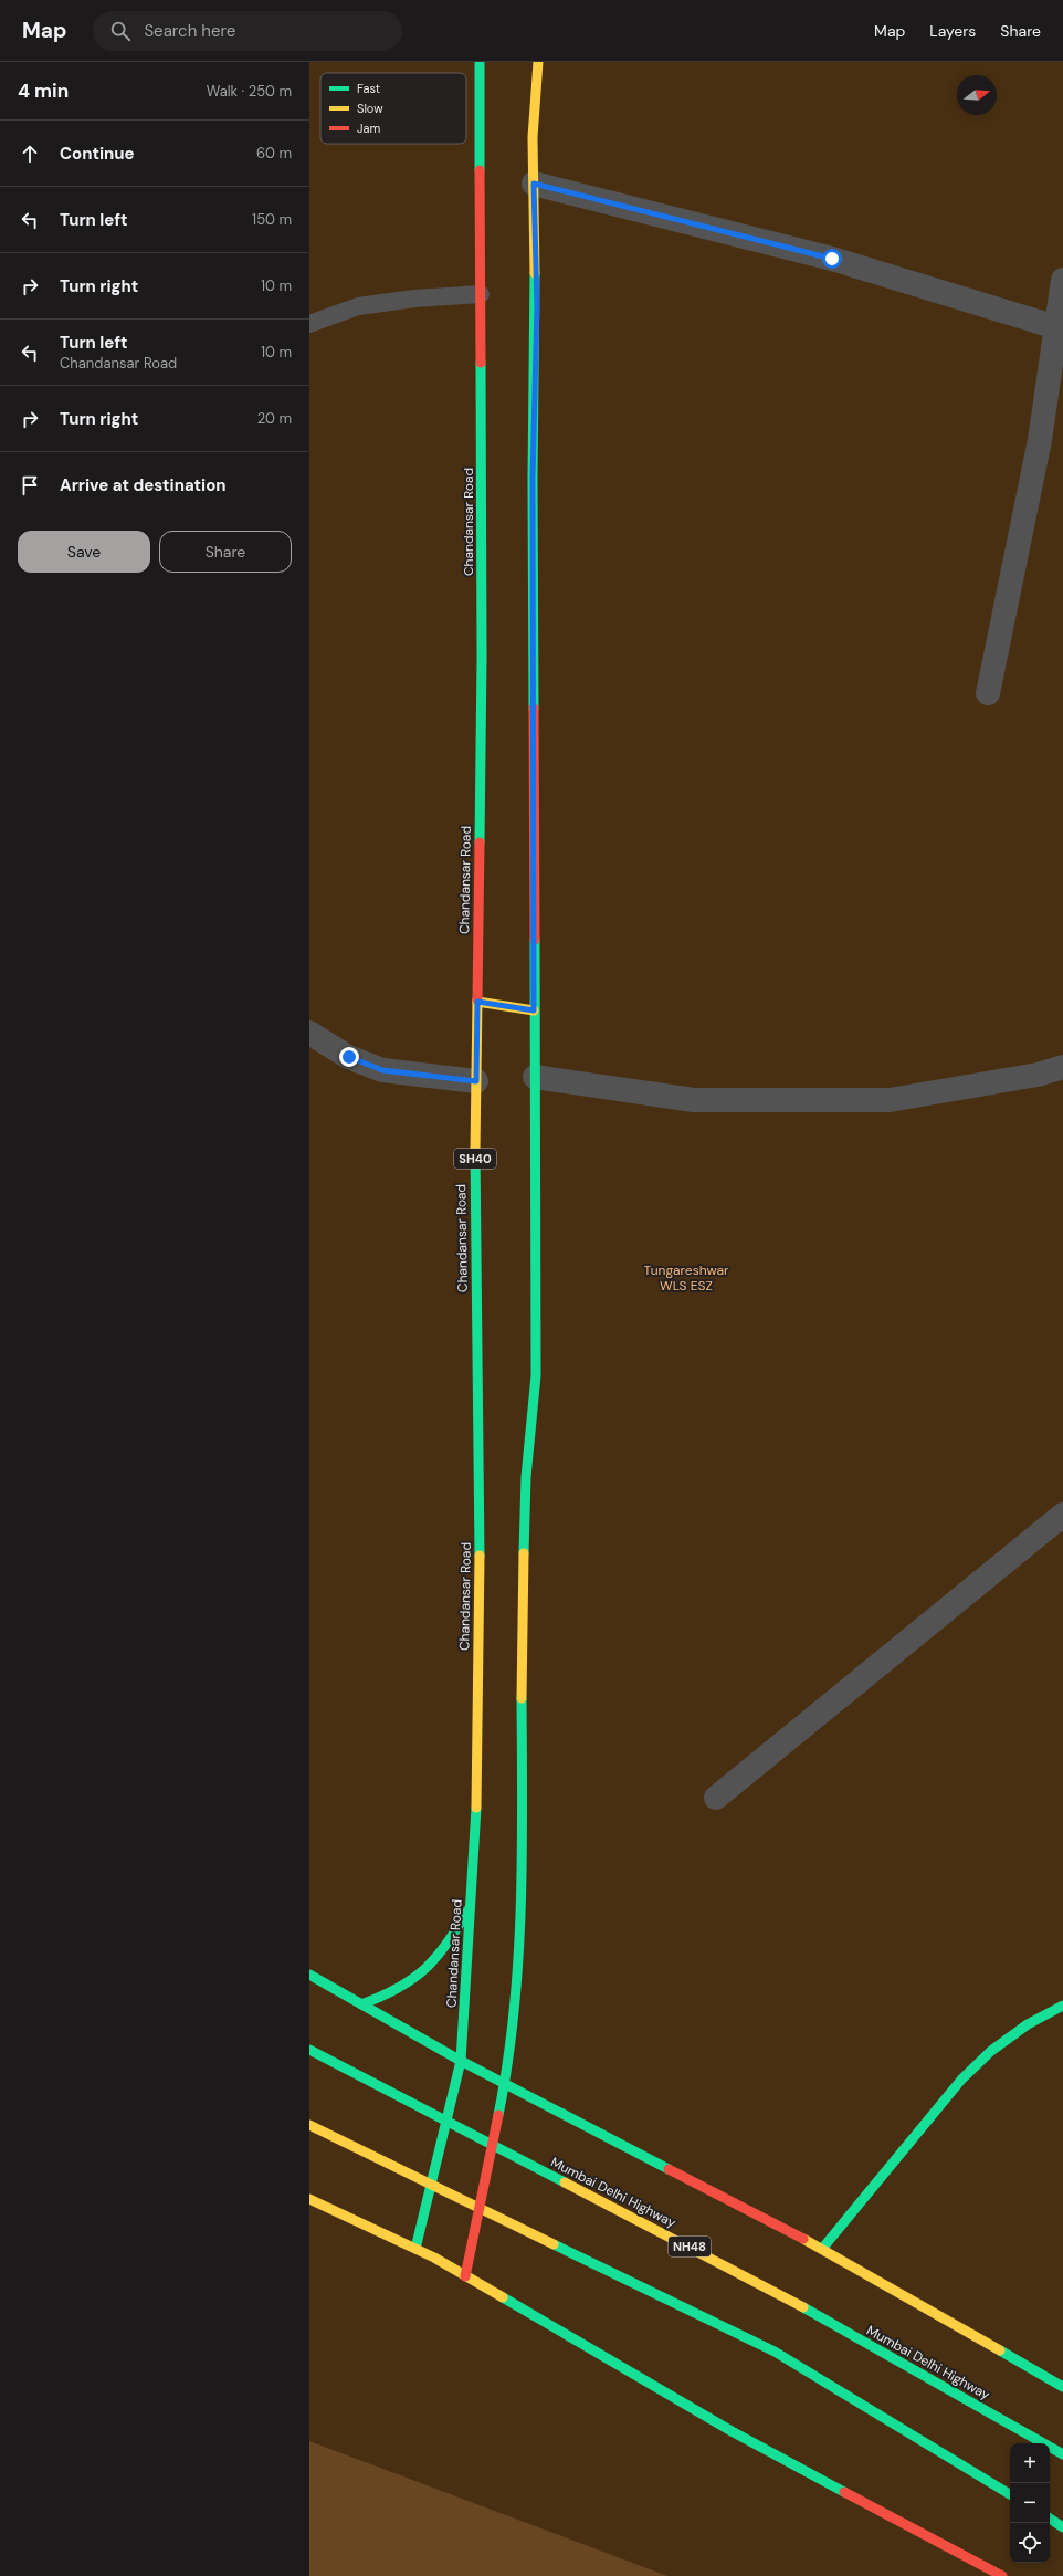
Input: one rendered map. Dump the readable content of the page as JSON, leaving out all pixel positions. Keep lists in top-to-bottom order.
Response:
{
  "streets": {
    "main road": [
      "Chandansar Road",
      "SH40",
      "Mumbai Delhi Highway",
      "NH48"
    ]
  },
  "parks": ["Tungareshwar WLS ESZ"],
  "legend": ["Fast", "Slow", "Jam"],
  "north": "right",
  "page": {
    "header": "Map",
    "search": "Search here",
    "nav": ["Map", "Layers", "Share"],
    "heading": ["4 min", "Walk · 250 m"],
    "list": [
      ["Continue", "60 m"],
      ["Turn left", "150 m"],
      ["Turn right", "10 m"],
      ["Turn left", "Chandansar Road", "10 m"],
      ["Turn right", "20 m"],
      "Arrive at destination"
    ],
    "buttons": ["Save", "Share"],
    "map_buttons": ["+", "−"]
  }
}
